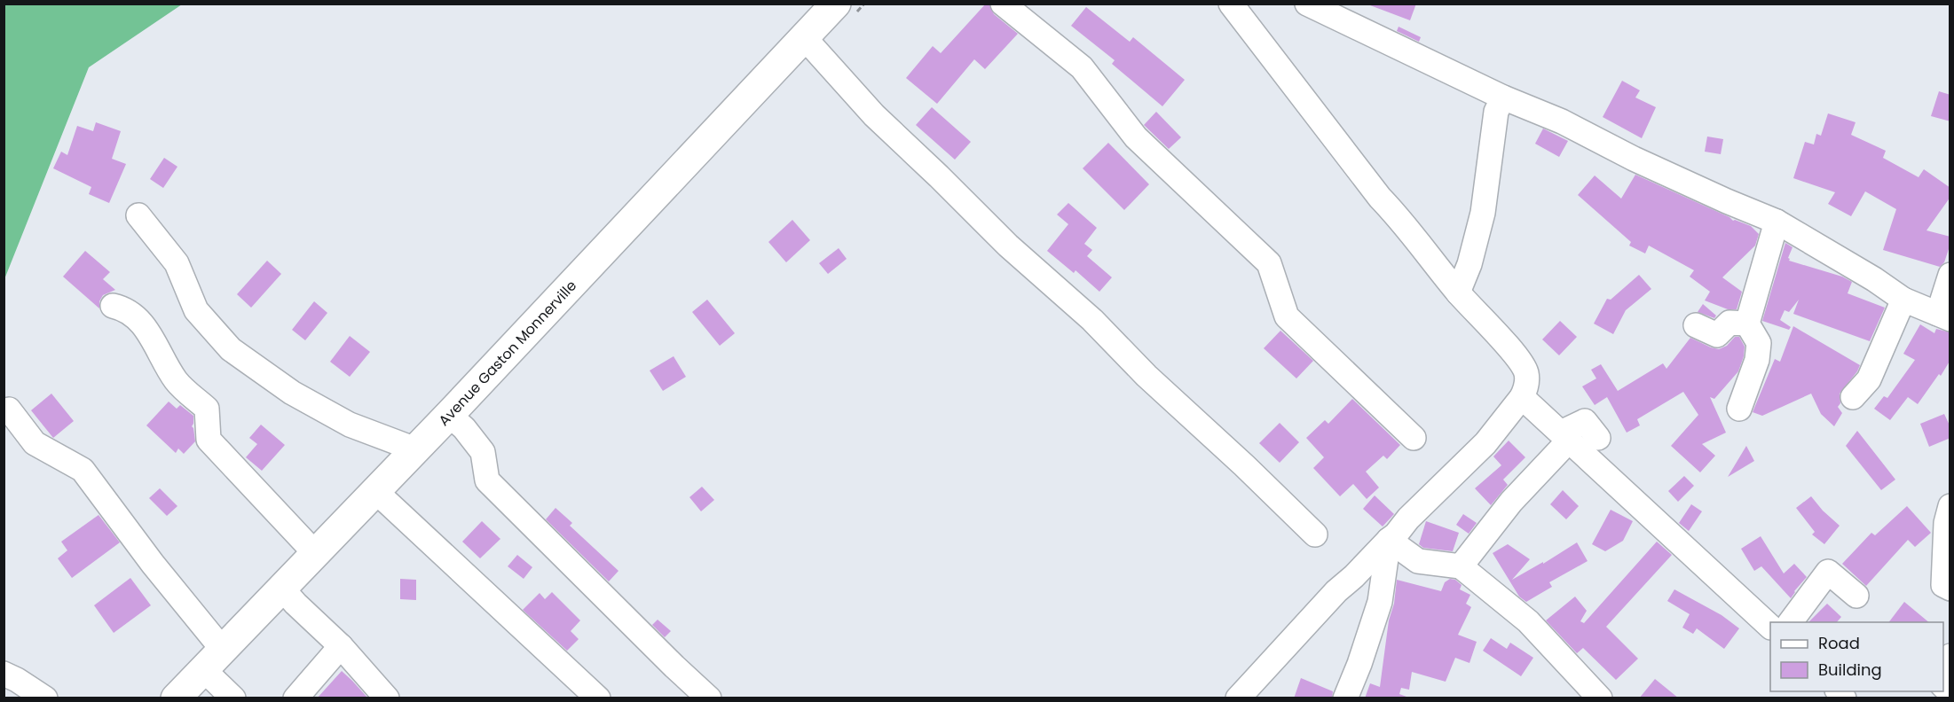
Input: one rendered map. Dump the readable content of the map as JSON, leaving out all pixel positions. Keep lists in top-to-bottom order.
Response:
{
  "streets": {
    "main road": ["Avenue Gaston Monnerville"]
  },
  "legend": ["Road", "Building"]
}
